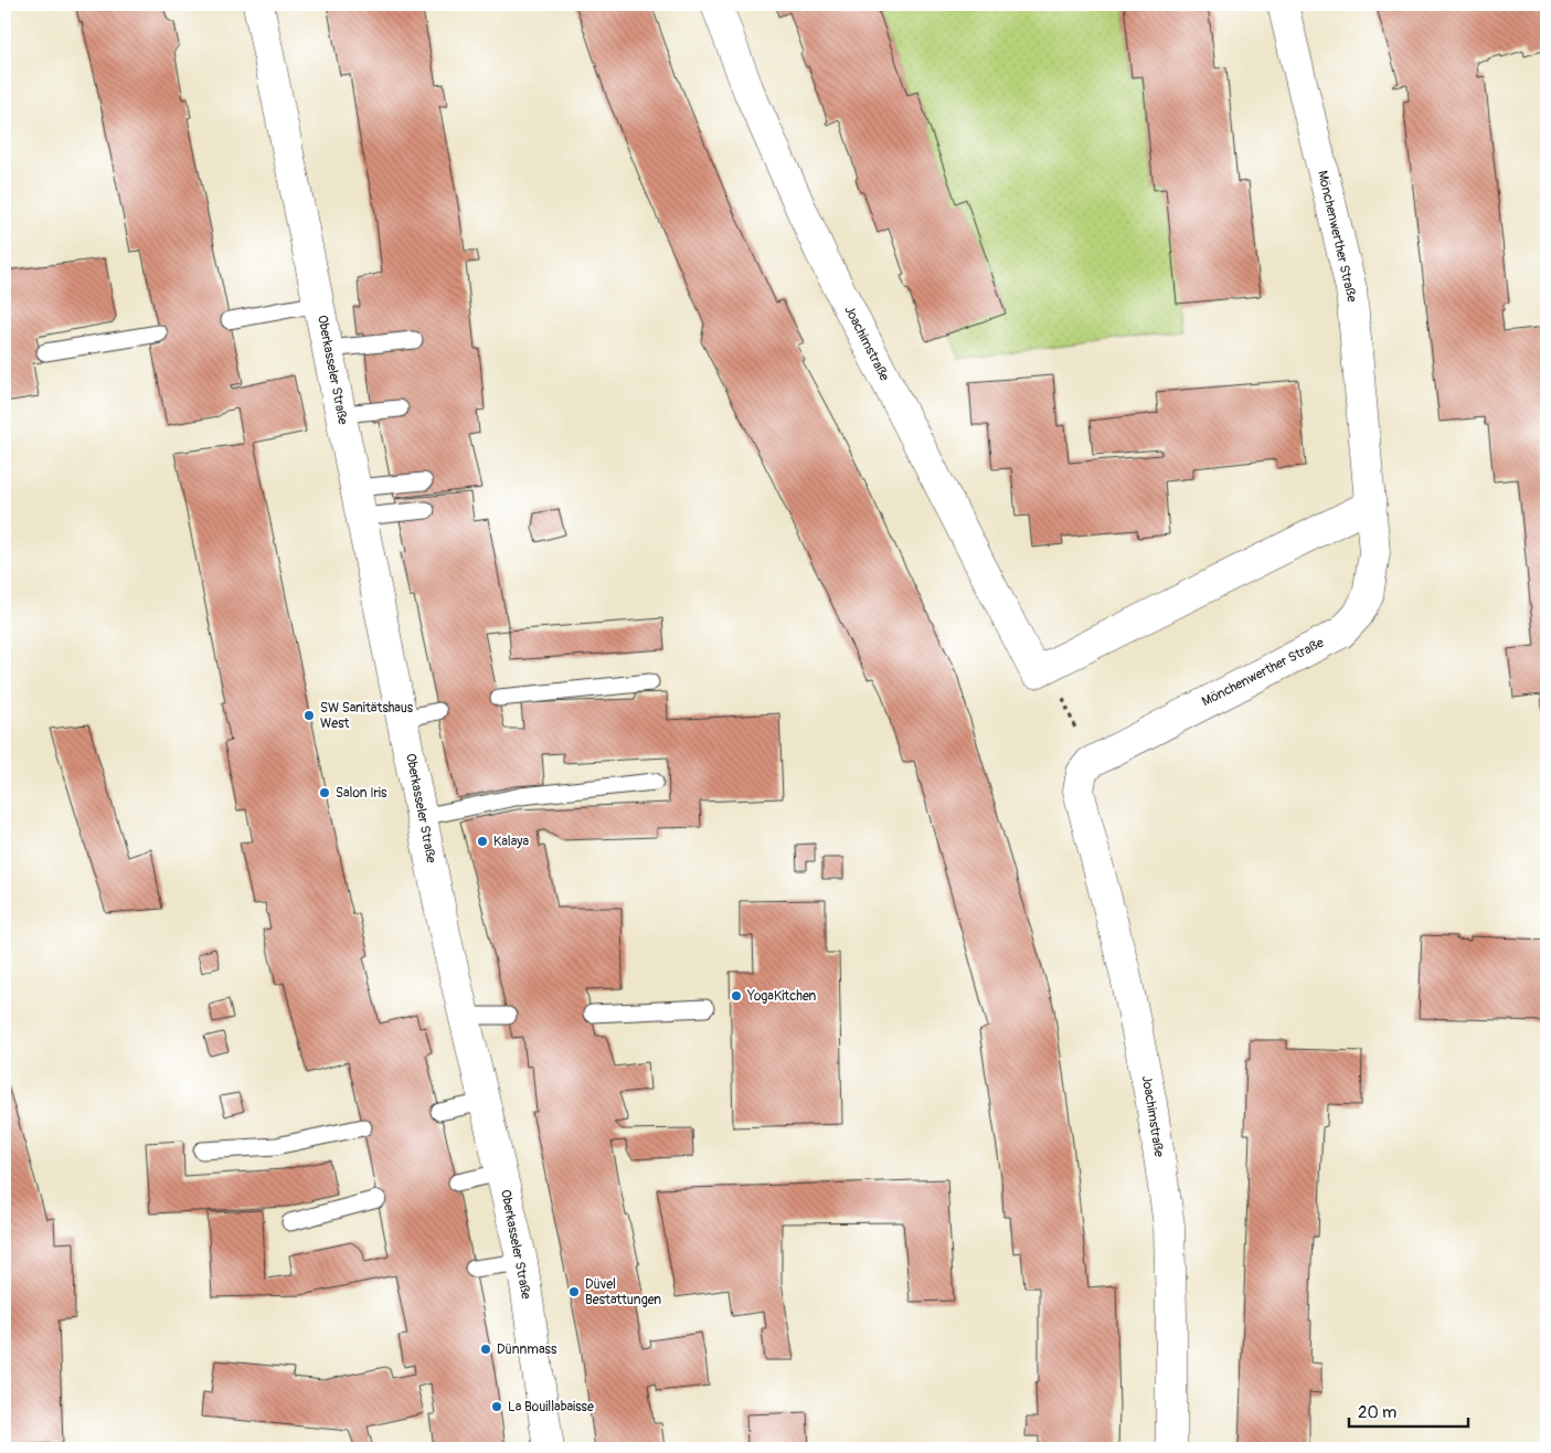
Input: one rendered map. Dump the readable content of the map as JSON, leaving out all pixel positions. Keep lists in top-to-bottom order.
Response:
{
  "streets": {
    "street": ["Mönchenwerther Straße", "Joachimstraße", "Oberkasseler Straße"]
  },
  "crossings": [
    ["Mönchenwerther Straße", "Joachimstraße"]
  ],
  "places": [
    "SW Sanitätshaus West",
    "Salon Iris",
    "Kalaya",
    "YogaKitchen",
    "Düvel Bestattungen",
    "Dünnmass",
    "La Bouillabaisse"
  ],
  "scale_bar": "20 m"
}
